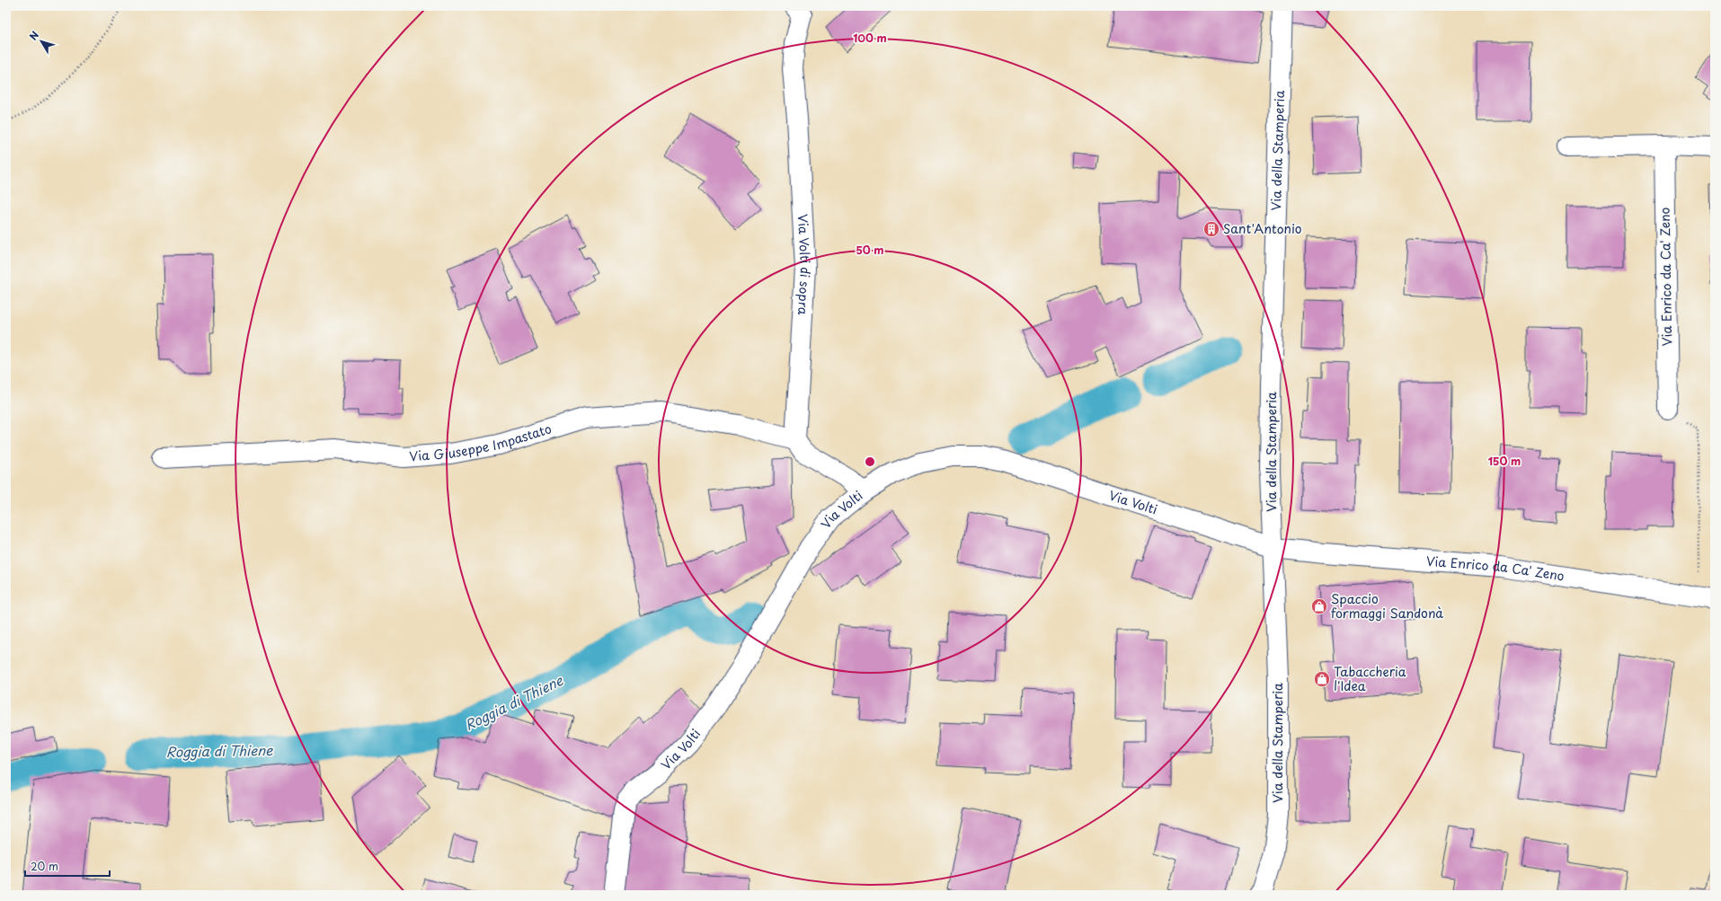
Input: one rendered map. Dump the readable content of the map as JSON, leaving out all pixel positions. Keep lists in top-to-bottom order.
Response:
{
  "streets": {
    "street": [
      "Via della Stamperia",
      "Via Volti di sopra",
      "Via Enrico da Ca' Zeno",
      "Via Giuseppe Impastato",
      "Via Volti"
    ]
  },
  "crossings": [
    ["Via della Stamperia", "Via Enrico da Ca' Zeno"],
    ["Via della Stamperia", "Via Volti"],
    ["Via Volti di sopra", "Via Giuseppe Impastato"],
    ["Via Enrico da Ca' Zeno", "Via Volti"]
  ],
  "water": ["Roggia di Thiene"],
  "places": {
    "building": ["Sant'Antonio"],
    "shop": ["Spaccio formaggi Sandonà", "Tabaccheria l'Idea"]
  },
  "scale_bar": "20 m",
  "north": "top left",
  "rings": ["100 m", "50 m", "150 m"]
}
